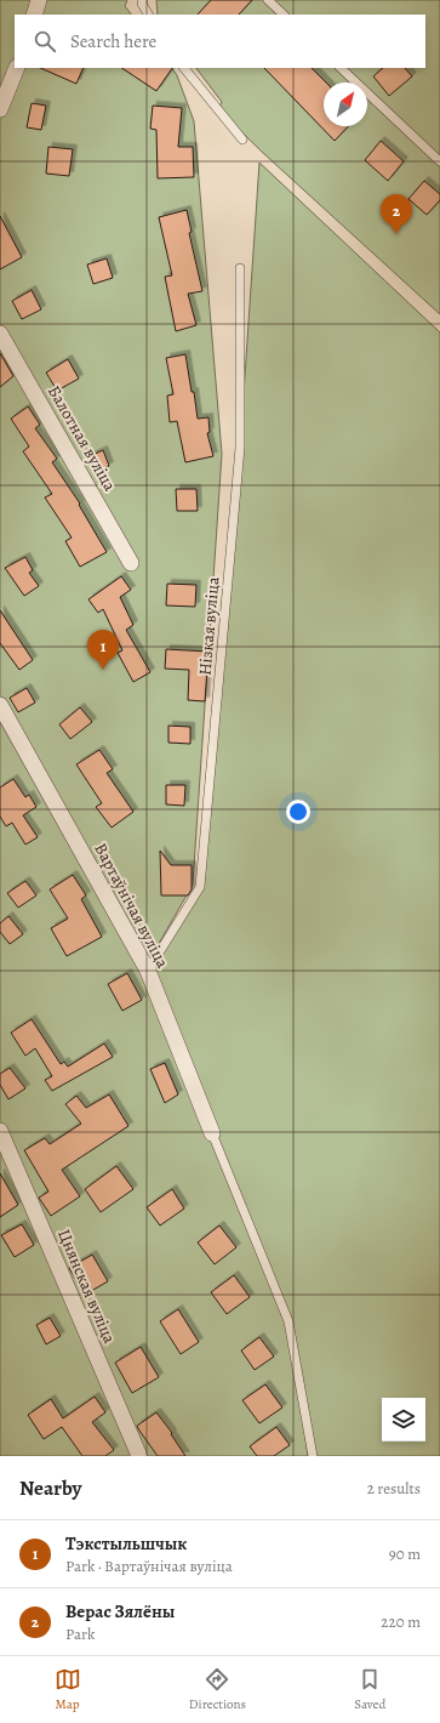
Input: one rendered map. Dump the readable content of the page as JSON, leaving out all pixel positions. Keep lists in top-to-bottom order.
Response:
{
  "streets": {
    "street": ["Балотная вуліца", "Вартаўнічая вуліца", "Цнянская вуліца"],
    "lane": ["Нізкая вуліца"]
  },
  "crossings": [
    ["Нізкая вуліца", "Вартаўнічая вуліца"]
  ],
  "north": "top right",
  "page": {
    "search": "Search here",
    "pins": ["2", "1"],
    "heading": ["Nearby", "2 results"],
    "list": [
      {
        "mark": "1",
        "name": "Тэкстыльшчык",
        "note": "Park · Вартаўнічая вуліца",
        "value": "90 m"
      },
      {
        "mark": "2",
        "name": "Верас Зялёны",
        "note": "Park",
        "value": "220 m"
      }
    ],
    "nav": ["Map", "Directions", "Saved"]
  }
}
